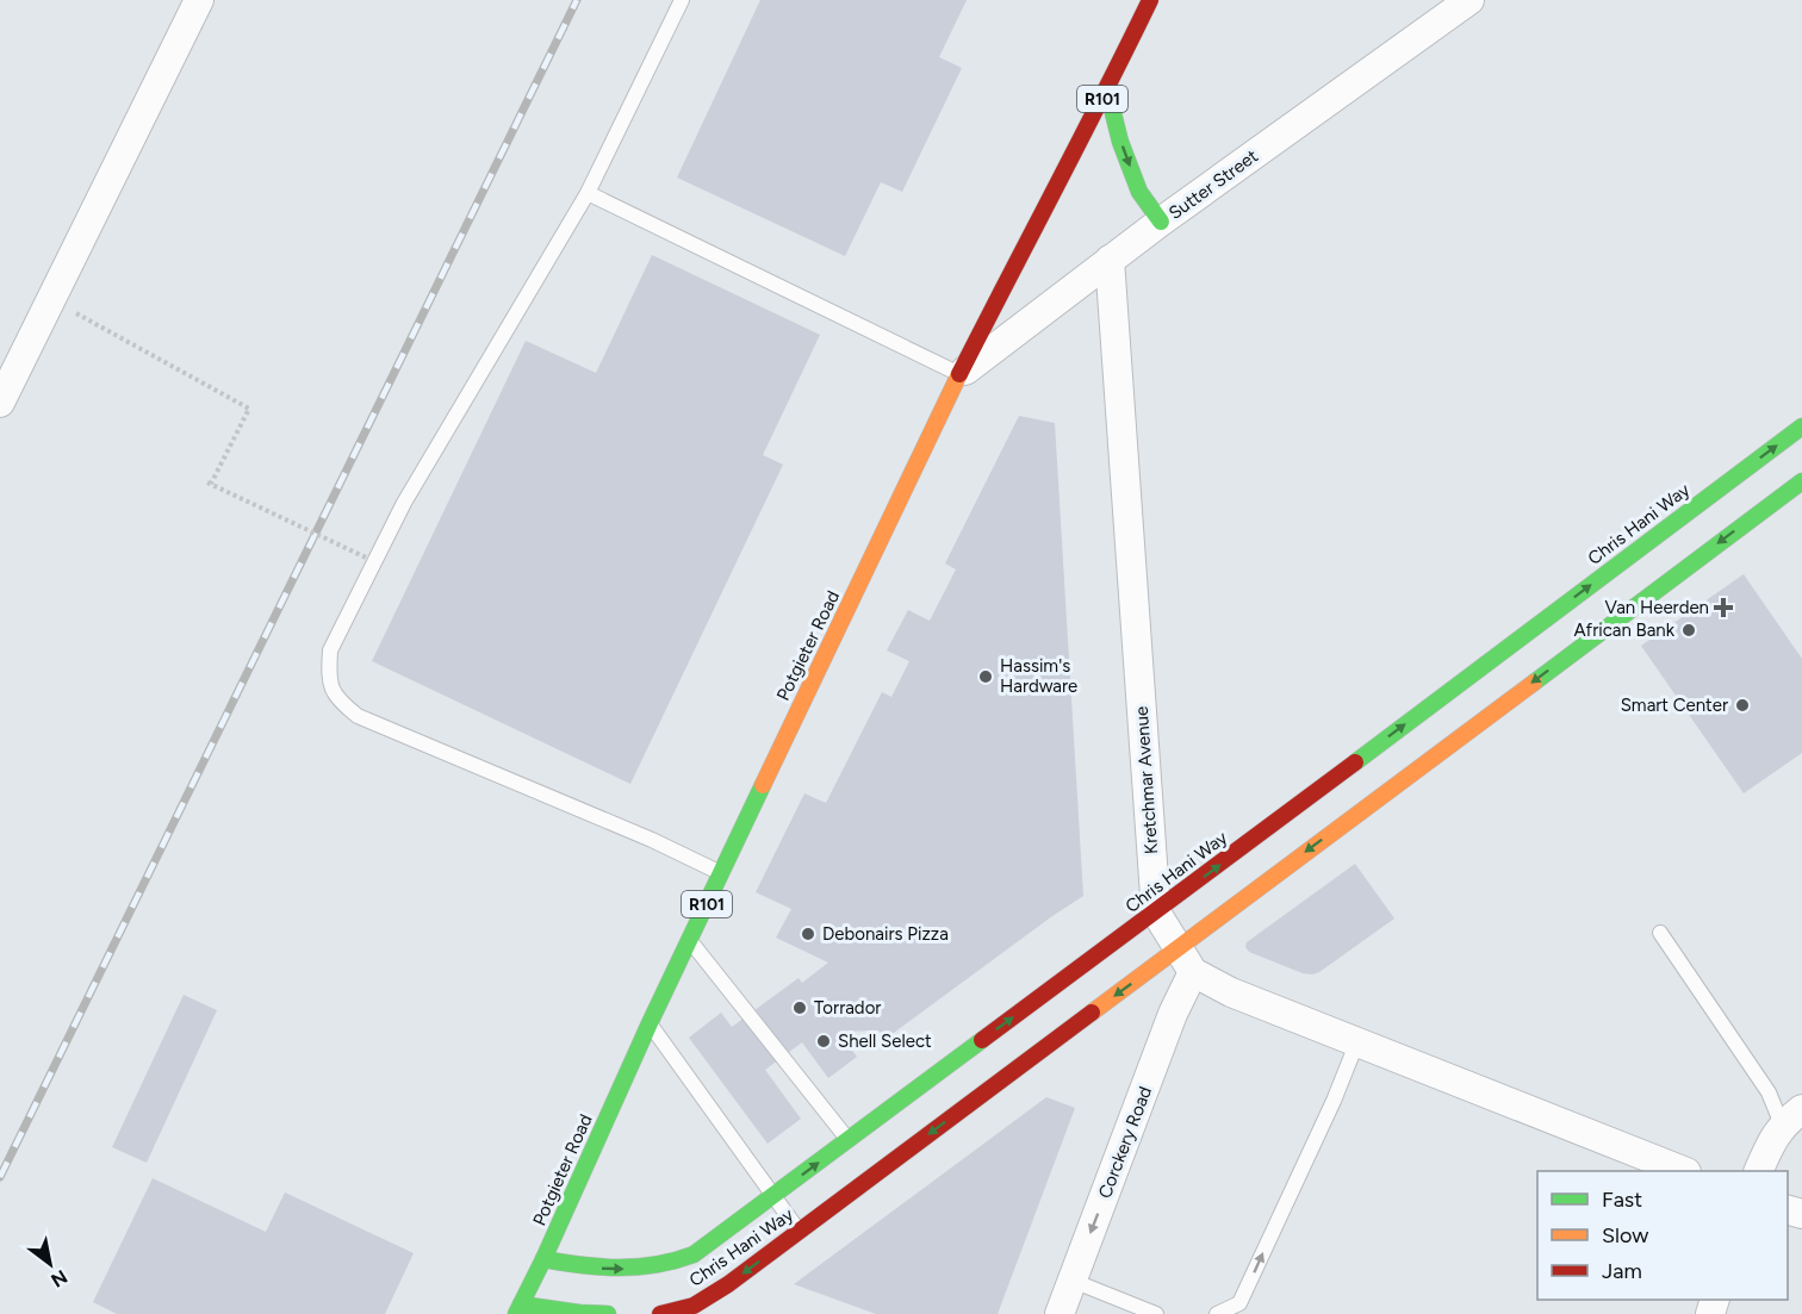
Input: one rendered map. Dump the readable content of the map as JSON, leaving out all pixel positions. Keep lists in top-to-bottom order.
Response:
{
  "streets": {
    "main road": ["R101", "Chris Hani Way", "Potgieter Road"],
    "street": ["Sutter Street", "Kretchmar Avenue", "Corckery Road"]
  },
  "crossings": [
    ["Sutter Street", "Potgieter Road"],
    ["Sutter Street", "Kretchmar Avenue"],
    ["Chris Hani Way", "Potgieter Road"],
    ["Chris Hani Way", "Kretchmar Avenue"],
    ["Chris Hani Way", "Corckery Road"],
    ["Kretchmar Avenue", "Corckery Road"]
  ],
  "one_way": ["Corckery Road"],
  "places": {
    "health": ["Van Heerden"],
    "other": [
      "African Bank",
      "Hassim's Hardware",
      "Smart Center",
      "Debonairs Pizza",
      "Torrador",
      "Shell Select"
    ]
  },
  "legend": ["Fast", "Slow", "Jam"],
  "north": "bottom right"
}
